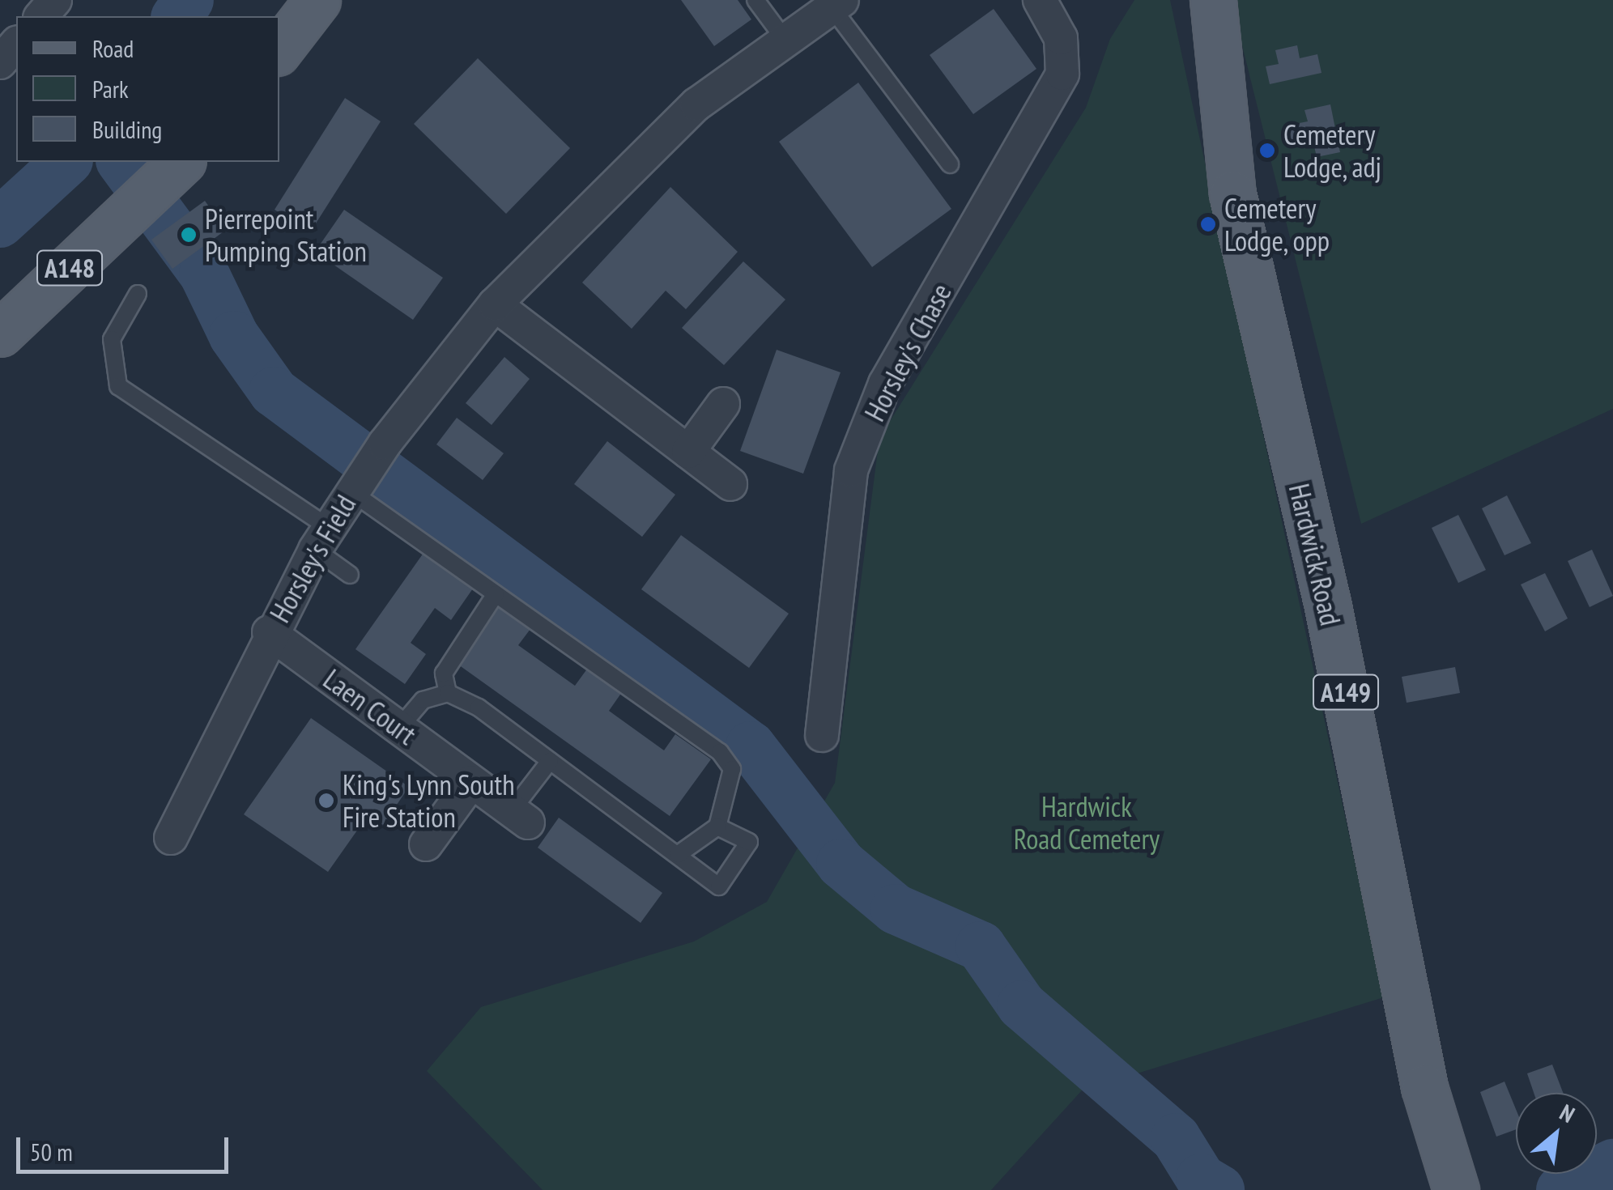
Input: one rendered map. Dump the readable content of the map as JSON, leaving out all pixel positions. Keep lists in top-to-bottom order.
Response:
{
  "streets": {
    "main road": ["A148", "Hardwick Road", "A149"],
    "street": ["Horsley's Chase", "Horsley's Field", "Laen Court"]
  },
  "crossings": [
    ["Horsley's Field", "Laen Court"]
  ],
  "parks": ["Hardwick Road Cemetery"],
  "places": [
    "Cemetery Lodge, adj",
    "Cemetery Lodge, opp",
    "Pierrepoint Pumping Station",
    "King's Lynn South Fire Station"
  ],
  "legend": ["Road", "Park", "Building"],
  "scale_bar": "50 m",
  "north": "top right"
}
